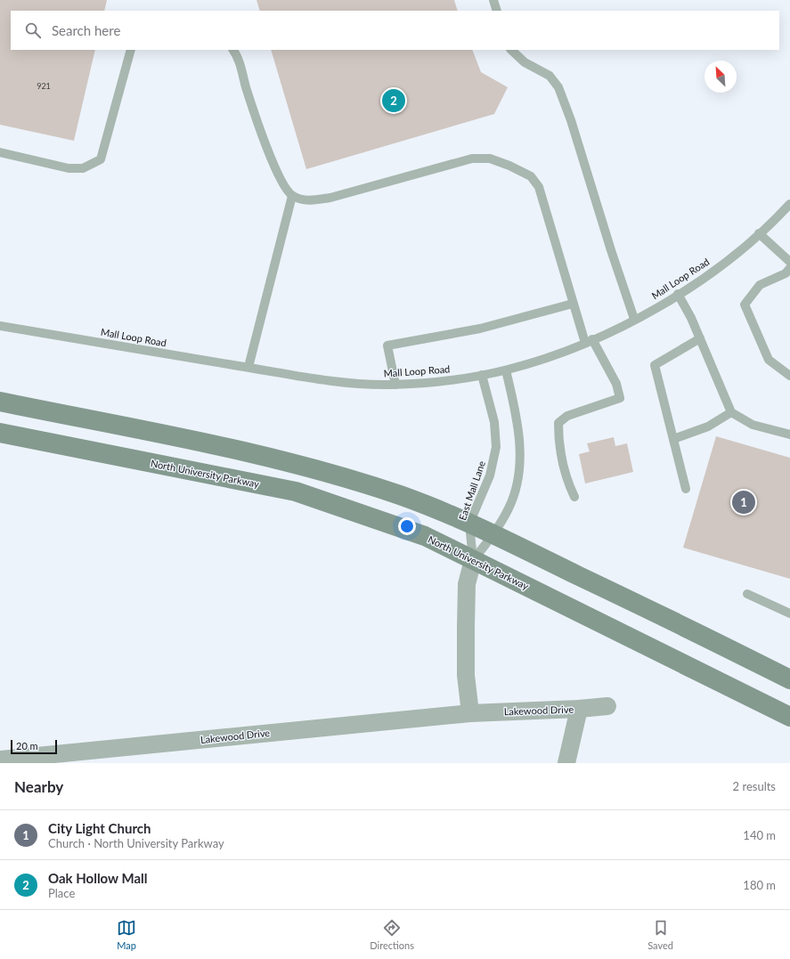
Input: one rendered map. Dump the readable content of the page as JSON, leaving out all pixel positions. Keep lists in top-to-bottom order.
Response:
{
  "streets": {
    "main road": ["North University Parkway"],
    "street": ["Lakewood Drive"],
    "lane": ["Mall Loop Road", "East Mall Lane"]
  },
  "crossings": [
    ["Mall Loop Road", "East Mall Lane"],
    ["North University Parkway", "East Mall Lane"]
  ],
  "house_numbers": ["921"],
  "scale_bar": "20 m",
  "north": "top left",
  "page": {
    "search": "Search here",
    "pins": ["2", "1"],
    "scale": "20 m",
    "heading": ["Nearby", "2 results"],
    "list": [
      {
        "mark": "1",
        "name": "City Light Church",
        "note": "Church · North University Parkway",
        "value": "140 m"
      },
      {
        "mark": "2",
        "name": "Oak Hollow Mall",
        "note": "Place",
        "value": "180 m"
      }
    ],
    "nav": ["Map", "Directions", "Saved"]
  }
}
